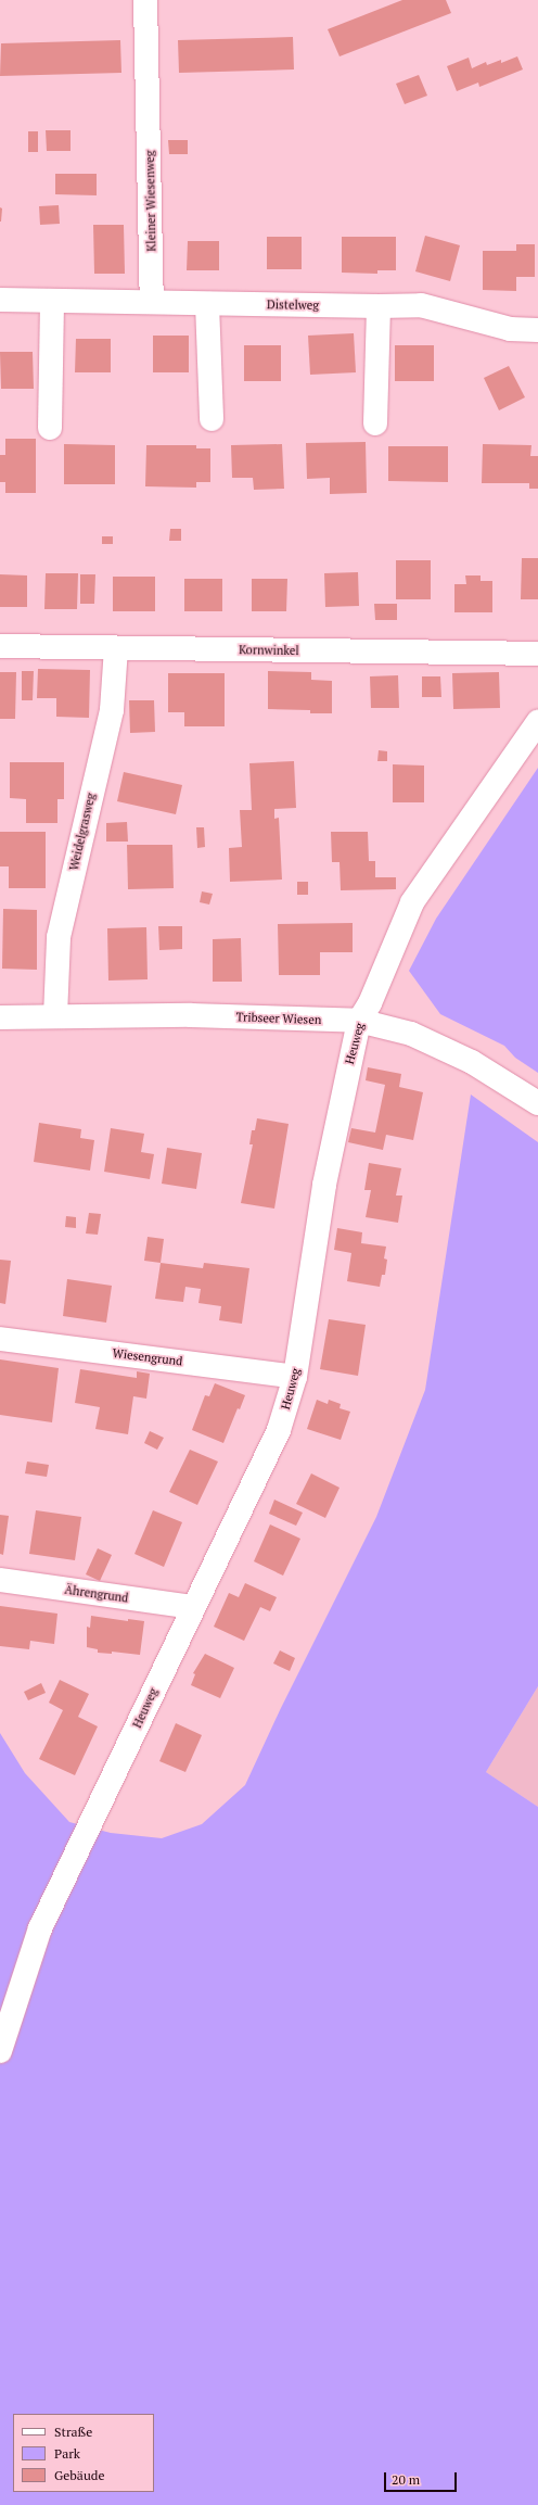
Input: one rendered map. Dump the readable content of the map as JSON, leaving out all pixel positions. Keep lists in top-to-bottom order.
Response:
{
  "streets": {
    "street": [
      "Kleiner Wiesenweg",
      "Distelweg",
      "Kornwinkel",
      "Weidelgrasweg",
      "Tribseer Wiesen",
      "Heuweg",
      "Wiesengrund",
      "Ährengrund"
    ]
  },
  "crossings": [
    ["Kleiner Wiesenweg", "Distelweg"],
    ["Kornwinkel", "Weidelgrasweg"],
    ["Weidelgrasweg", "Tribseer Wiesen"],
    ["Tribseer Wiesen", "Heuweg"],
    ["Heuweg", "Wiesengrund"],
    ["Heuweg", "Ährengrund"]
  ],
  "legend": ["Straße", "Park", "Gebäude"],
  "scale_bar": "20 m"
}
